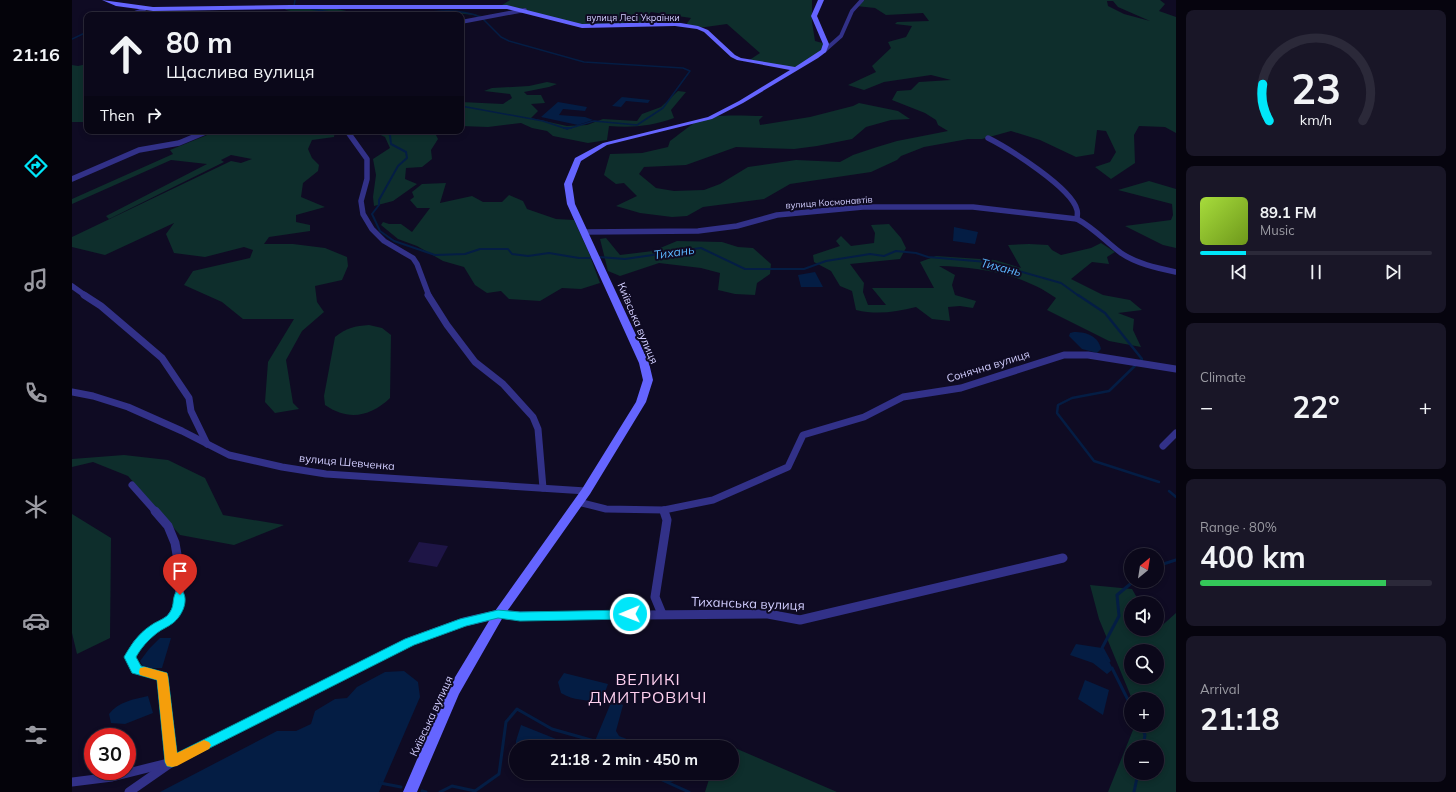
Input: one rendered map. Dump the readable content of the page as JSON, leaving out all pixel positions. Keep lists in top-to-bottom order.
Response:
{
  "streets": {
    "main road": ["вулиця Лесі Українки", "Київська вулиця"],
    "street": [
      "вулиця Космонавтів",
      "Сонячна вулиця",
      "вулиця Шевченка",
      "Тиханська вулиця"
    ]
  },
  "crossings": [
    ["вулиця Лесі Українки", "Київська вулиця"],
    ["вулиця Космонавтів", "Київська вулиця"],
    ["Київська вулиця", "Сонячна вулиця"],
    ["Київська вулиця", "вулиця Шевченка"],
    ["Київська вулиця", "Тиханська вулиця"]
  ],
  "districts": ["ВЕЛИКІ ДМИТРОВИЧІ"],
  "water": ["Тихань"],
  "north": "top right",
  "page": {
    "tabs": "21:16",
    "turn": ["80 m", "Щаслива вулиця"],
    "then": "Then",
    "song": ["89.1 FM", "Music"],
    "tile": [
      "Climate",
      ["Range · 80%", "400 km"],
      ["Arrival", "21:18"]
    ],
    "heat": ["−", "22°", "+"],
    "map_buttons": ["+", "−"],
    "limit": "30",
    "trip": "21:18 · 2 min · 450 m",
    "gauge": ["23", "km/h"]
  }
}
